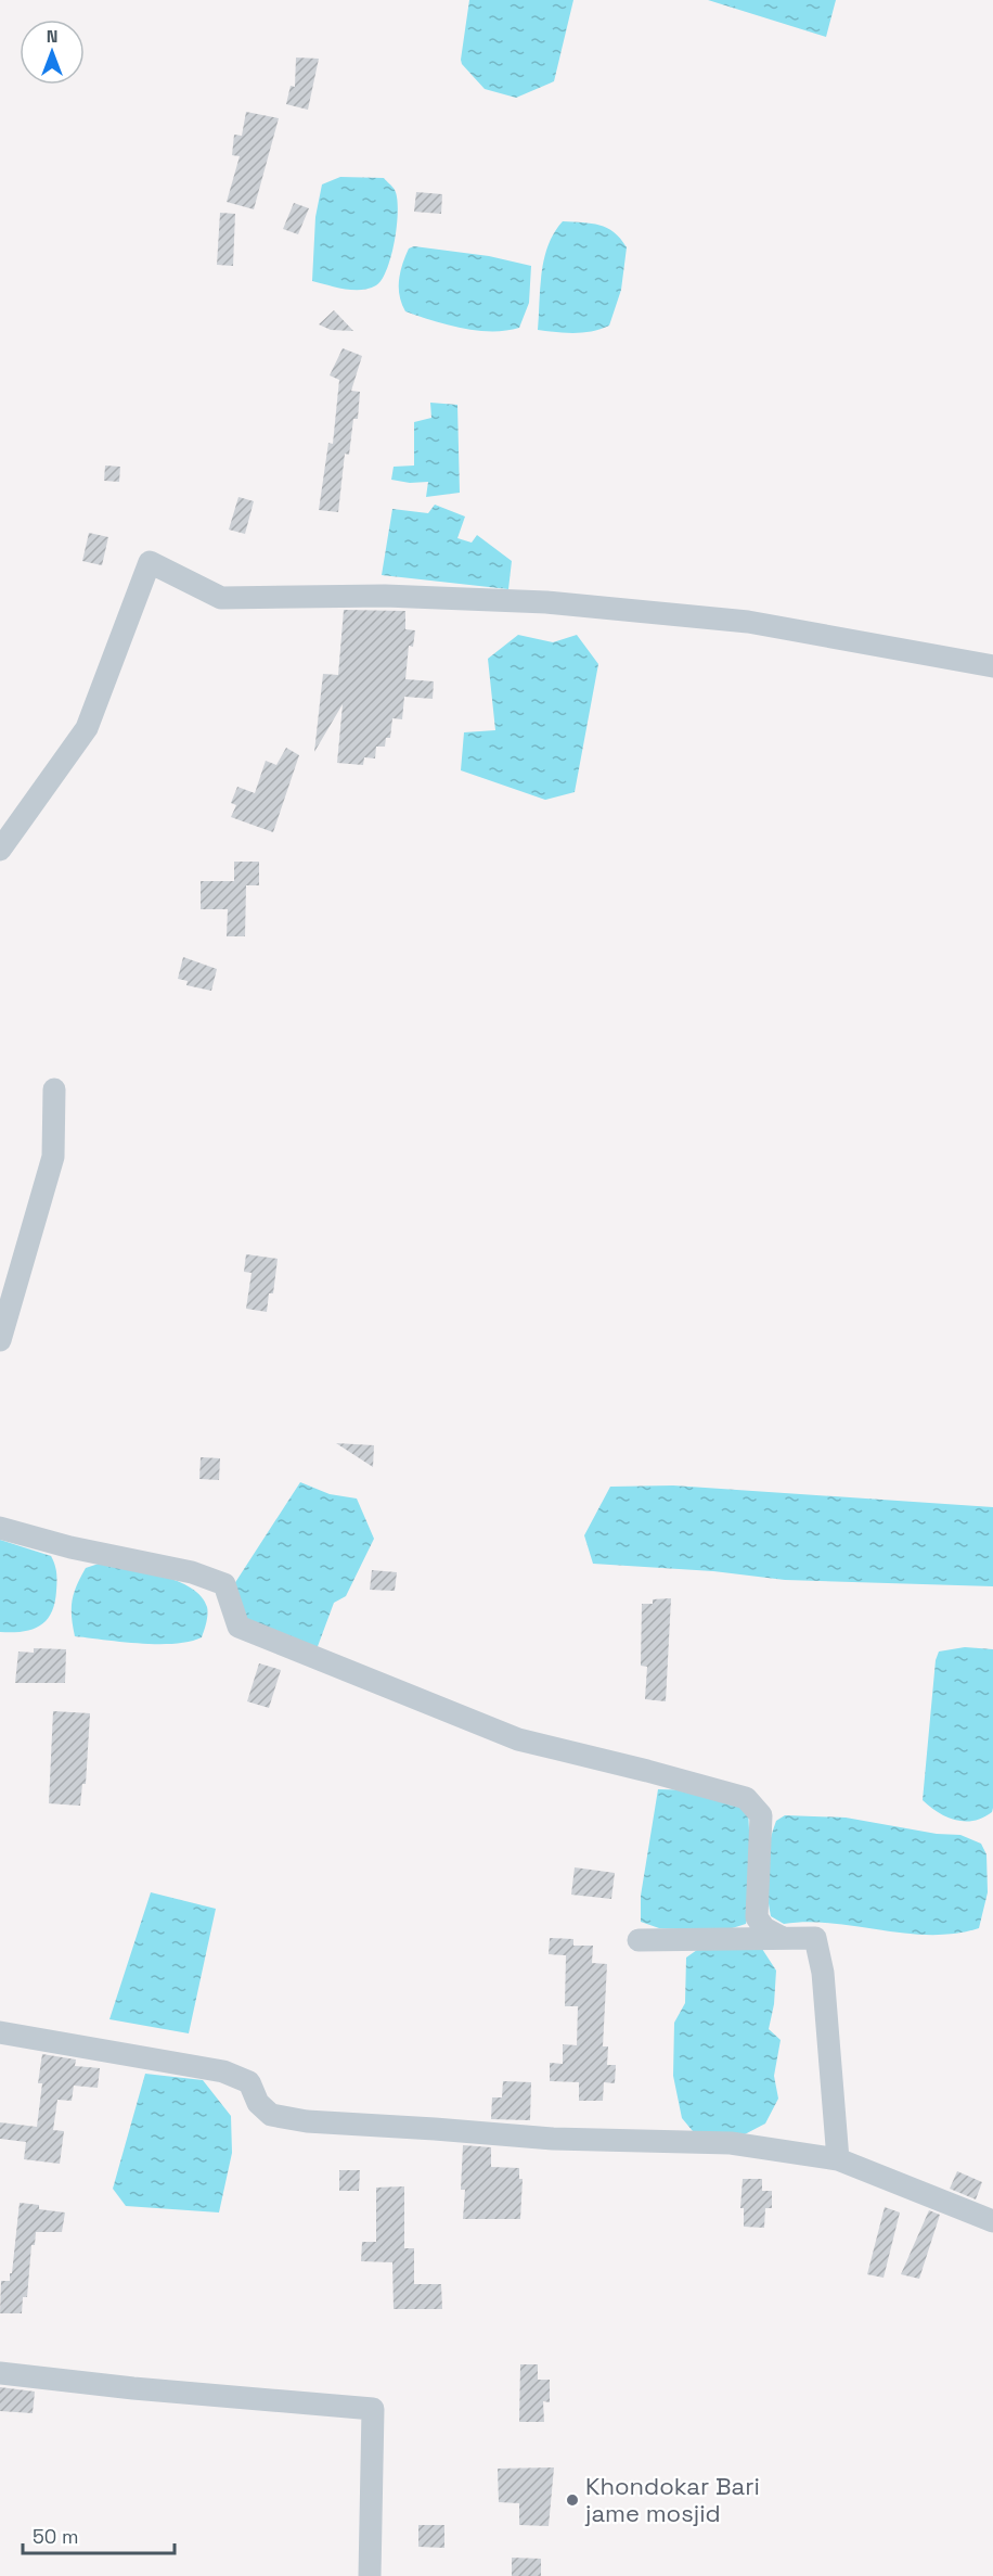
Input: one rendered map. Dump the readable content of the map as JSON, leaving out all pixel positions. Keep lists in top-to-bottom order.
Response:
{
  "places": ["Khondokar Bari jame mosjid"],
  "scale_bar": "50 m",
  "north": "top"
}
